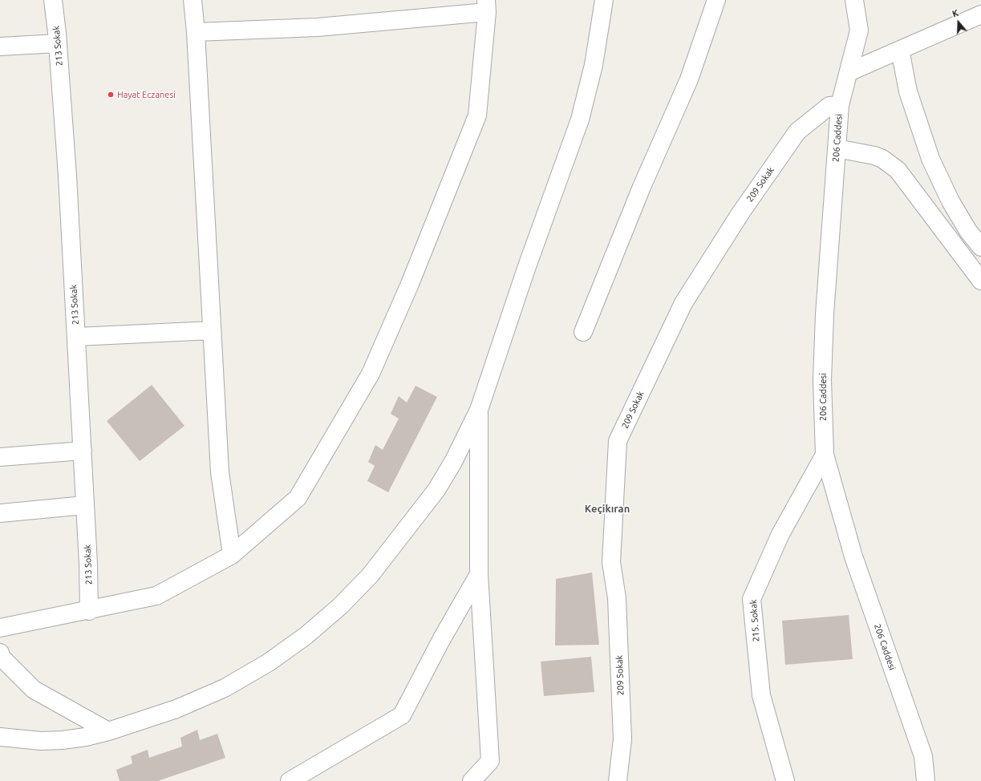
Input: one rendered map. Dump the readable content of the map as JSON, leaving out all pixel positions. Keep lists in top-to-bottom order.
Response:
{
  "streets": {
    "street": [
      "213 Sokak",
      "206 Caddesi",
      "209 Sokak",
      "215. Sokak"
    ]
  },
  "crossings": [
    ["206 Caddesi", "209 Sokak"],
    ["206 Caddesi", "215. Sokak"]
  ],
  "districts": ["Keçikıran"],
  "places": ["Hayat Eczanesi"],
  "north": "top"
}
